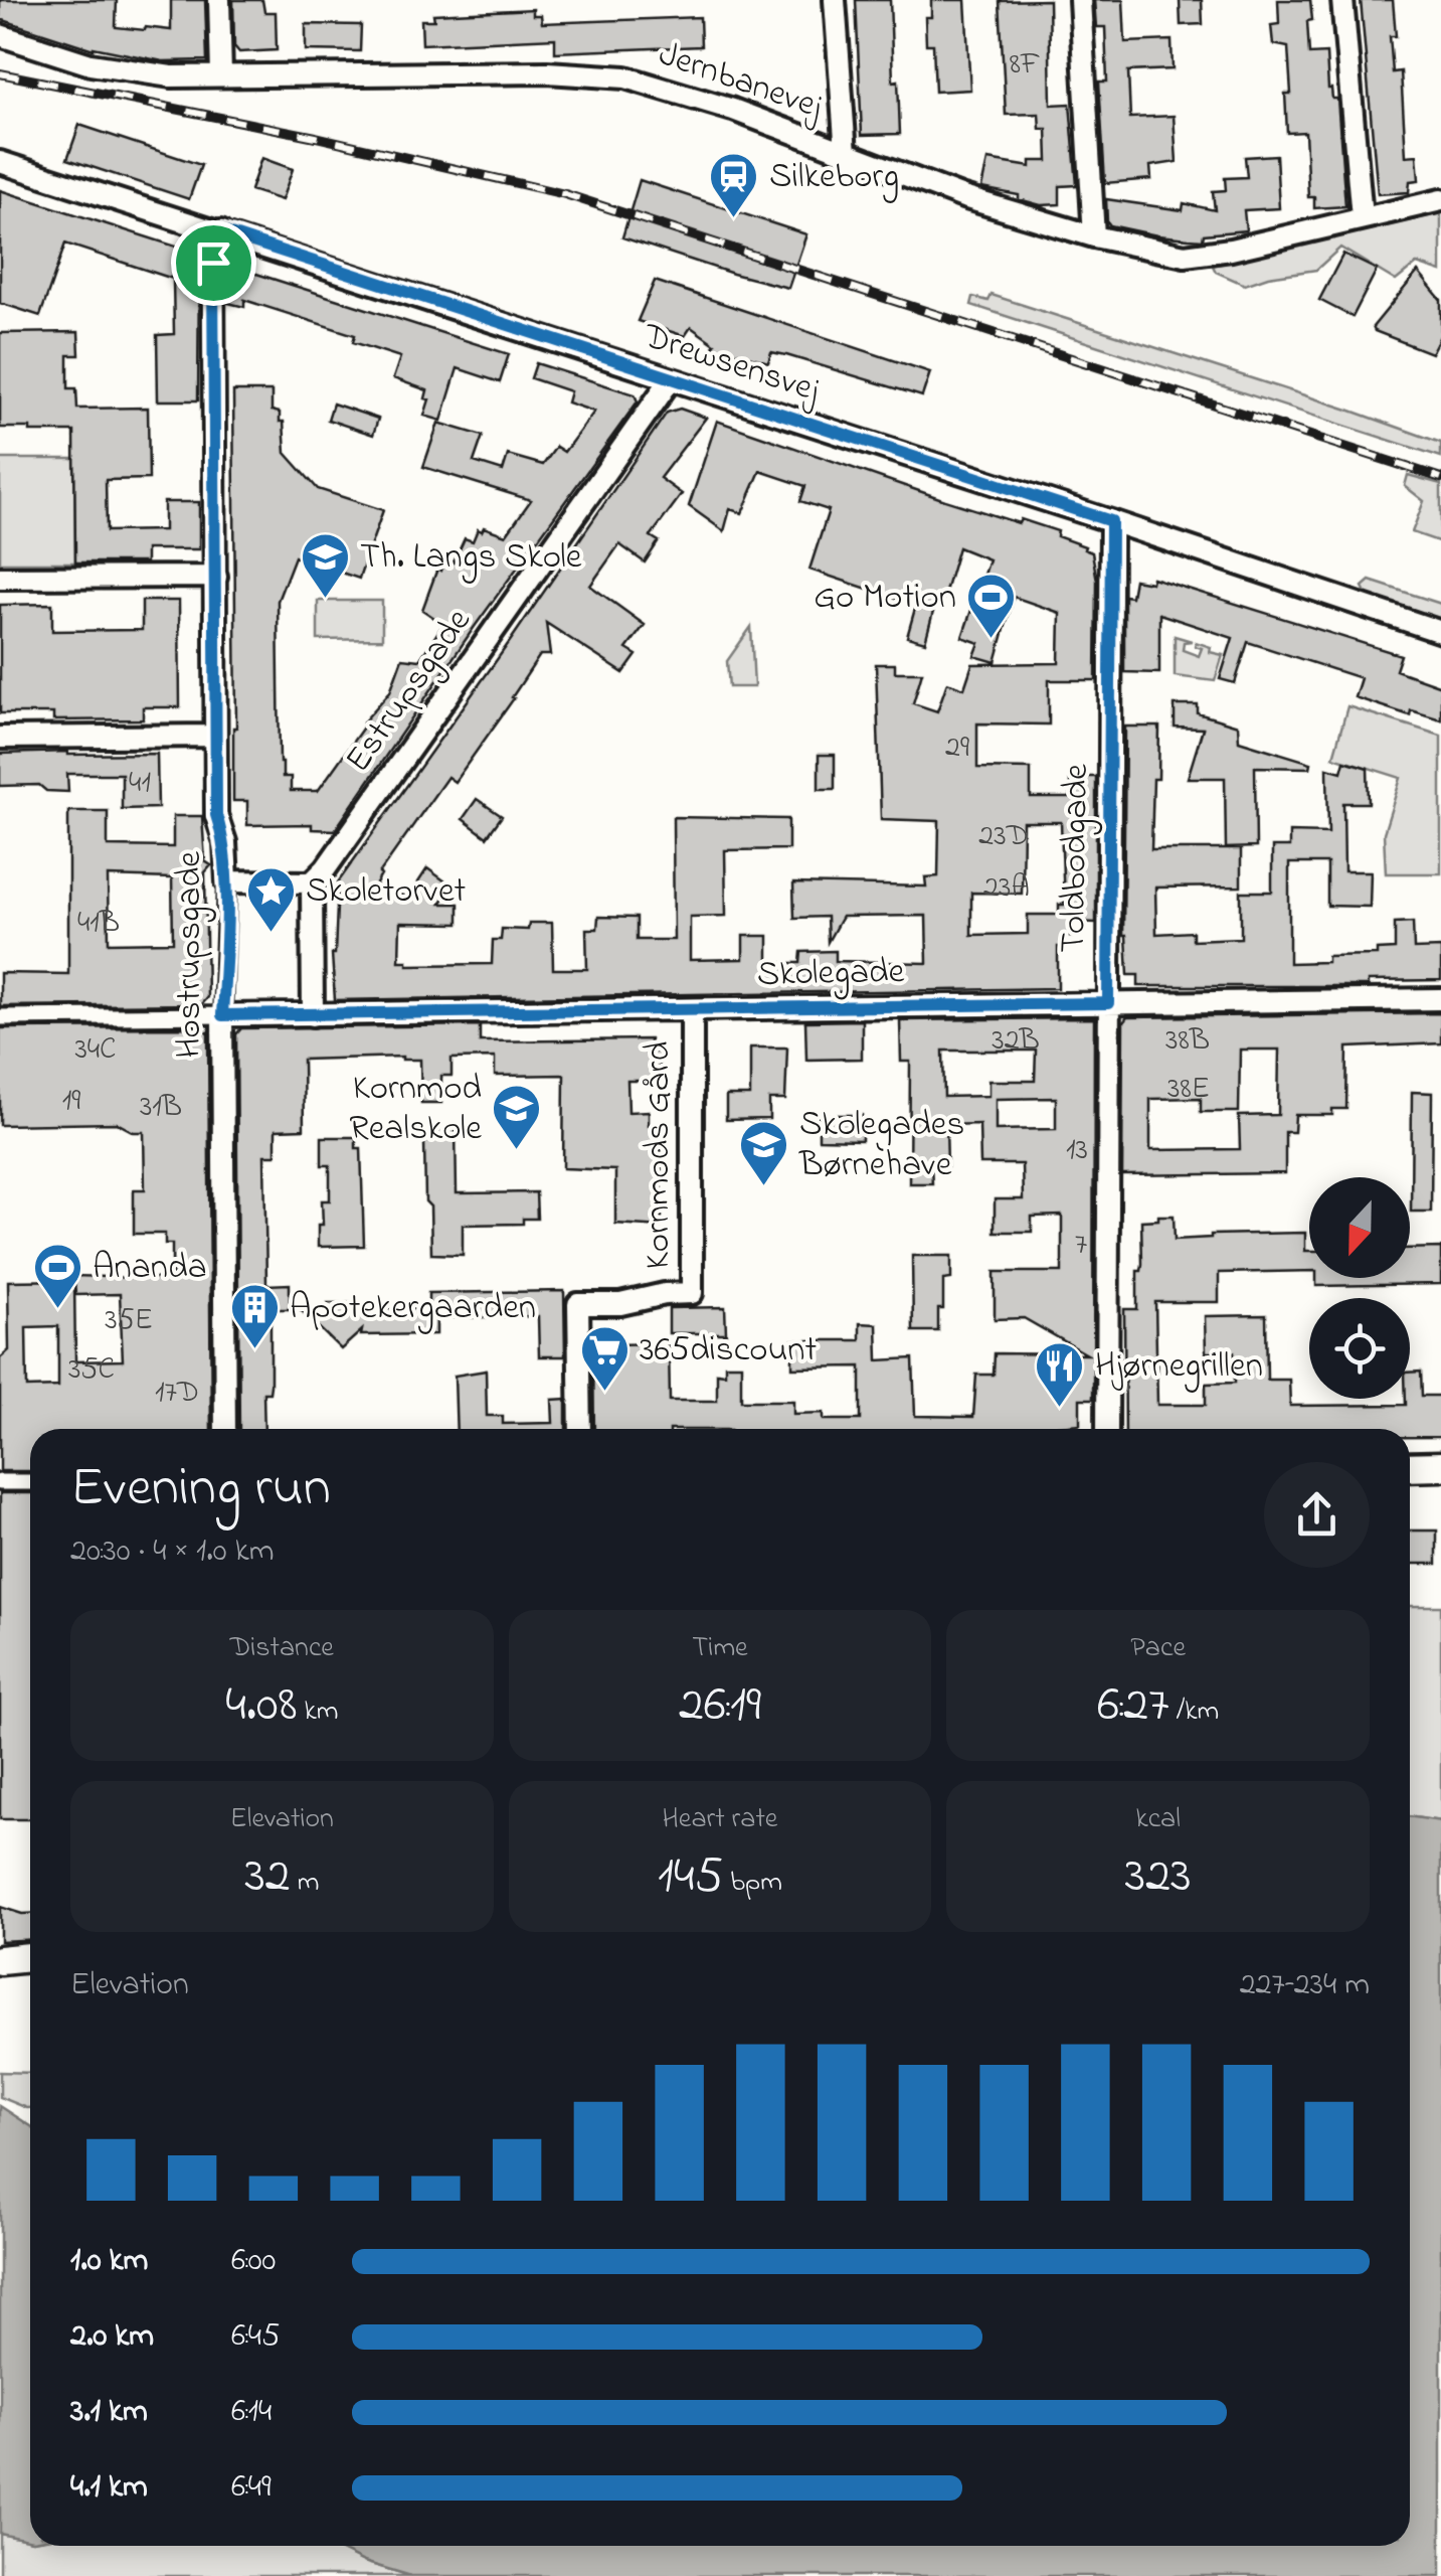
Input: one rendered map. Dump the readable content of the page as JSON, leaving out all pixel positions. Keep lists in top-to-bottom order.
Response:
{
  "streets": {
    "street": [
      "Jernbanevej",
      "Drewsensvej",
      "Estrupsgade",
      "Toldbodgade",
      "Hostrupsgade",
      "Skolegade",
      "Kornmods Gård"
    ]
  },
  "crossings": [
    ["Drewsensvej", "Estrupsgade"],
    ["Drewsensvej", "Toldbodgade"],
    ["Drewsensvej", "Hostrupsgade"],
    ["Toldbodgade", "Skolegade"],
    ["Hostrupsgade", "Skolegade"],
    ["Skolegade", "Kornmods Gård"]
  ],
  "places": {
    "station": ["Silkeborg"],
    "school or university": ["Th. Langs Skole", "Kornmod Realskole", "Skolegades Børnehave"],
    "sports": ["Go Motion", "Ananda"],
    "place": ["Skoletorvet"],
    "building": ["Apotekergaarden"],
    "supermarket": ["365discount"],
    "restaurant": ["Hjørnegrillen"]
  },
  "house_numbers": [
    "8F",
    "29",
    "41",
    "23D",
    "23A",
    "41B",
    "32B",
    "38B",
    "34C",
    "38E",
    "19",
    "31B",
    "13",
    "7",
    "35E",
    "35C",
    "17D"
  ],
  "north": "bottom",
  "page": {
    "heading": ["Evening run", "20:30 · 4 × 1.0 km"],
    "stats": [
      ["Distance", "4.08 km"],
      ["Time", "26:19"],
      ["Pace", "6:27 /km"],
      ["Elevation", "32 m"],
      ["Heart rate", "145 bpm"],
      ["kcal", "323"]
    ],
    "chart": ["Elevation", "227–234 m"],
    "list": [
      {
        "name": "1.0 km",
        "note": "6:00"
      },
      {
        "name": "2.0 km",
        "note": "6:45"
      },
      {
        "name": "3.1 km",
        "note": "6:14"
      },
      {
        "name": "4.1 km",
        "note": "6:49"
      }
    ]
  }
}
